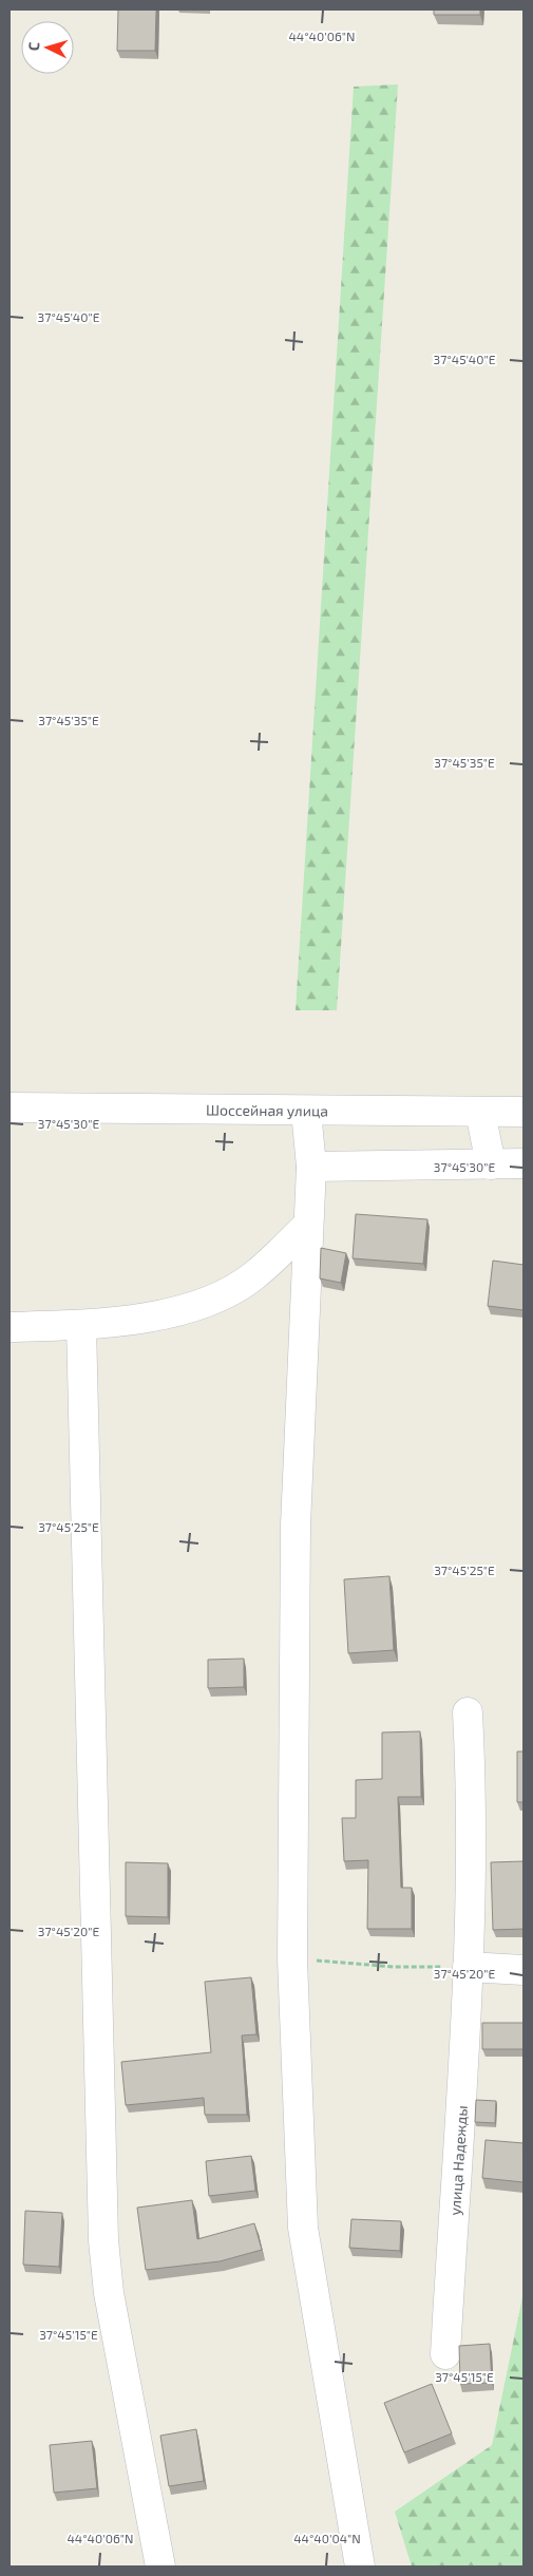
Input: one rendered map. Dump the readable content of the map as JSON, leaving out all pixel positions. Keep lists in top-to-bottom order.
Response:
{
  "streets": {
    "street": ["Шоссейная улица", "улица Надежды"]
  },
  "north": "left",
  "coordinates": [
    "44°40'06\"N",
    "37°45'40\"E",
    "37°45'35\"E",
    "37°45'30\"E",
    "37°45'25\"E",
    "37°45'20\"E",
    "37°45'15\"E",
    "44°40'04\"N"
  ]
}
